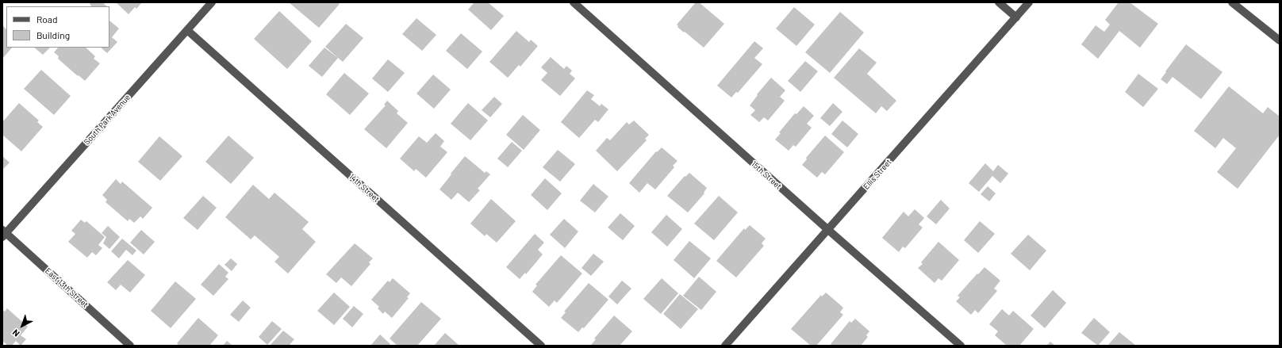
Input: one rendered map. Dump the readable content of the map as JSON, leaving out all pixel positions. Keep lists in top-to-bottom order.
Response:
{
  "streets": {
    "street": [
      "South Park Avenue",
      "Ellis Street",
      "15th Street",
      "14th Street",
      "East 13th Street"
    ]
  },
  "crossings": [
    ["South Park Avenue", "14th Street"],
    ["South Park Avenue", "East 13th Street"],
    ["Ellis Street", "15th Street"]
  ],
  "legend": ["Road", "Building"],
  "north": "bottom left"
}
